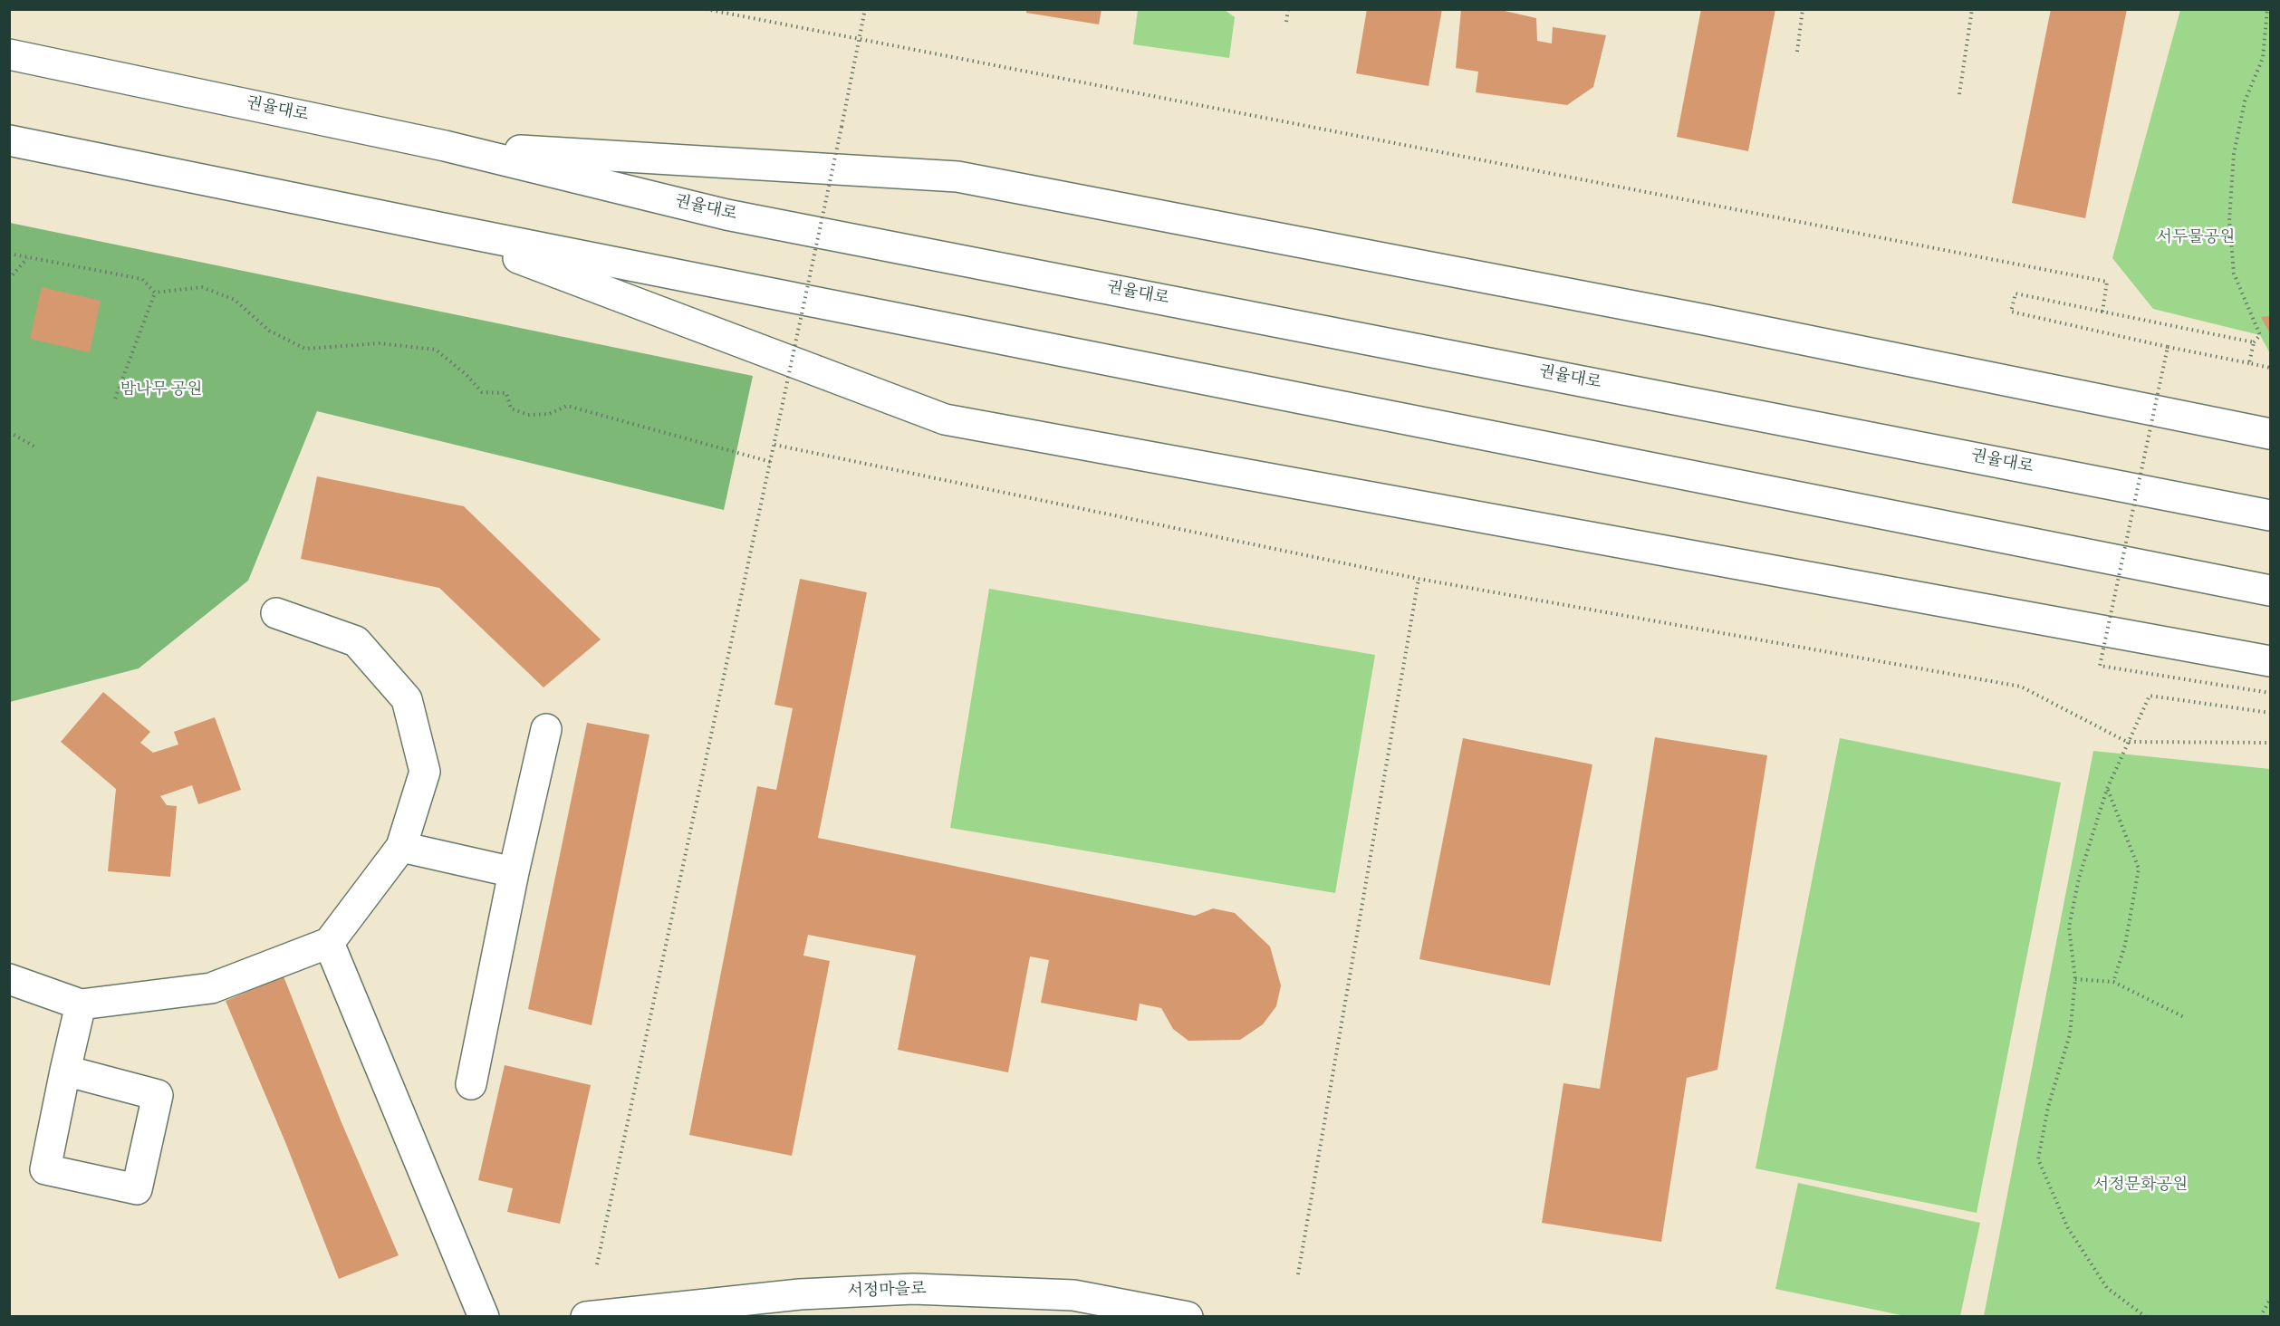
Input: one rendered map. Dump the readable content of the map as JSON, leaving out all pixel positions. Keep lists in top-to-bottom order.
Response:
{
  "streets": {
    "main road": ["권율대로", "서정마을로"]
  },
  "parks": ["서두물공원", "밤나무 공원", "서정문화공원"]
}
